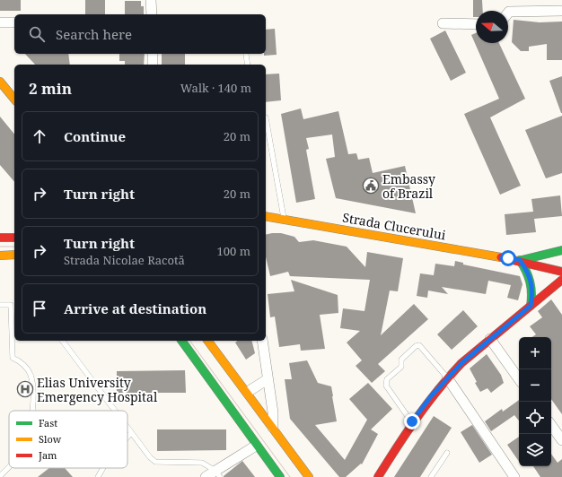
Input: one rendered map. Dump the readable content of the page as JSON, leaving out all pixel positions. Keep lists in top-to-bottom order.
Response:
{
  "streets": {
    "street": ["Strada Clucerului"]
  },
  "places": {
    "public building": ["Embassy of Brazil"],
    "hospital": ["Elias University Emergency Hospital"]
  },
  "legend": ["Fast", "Slow", "Jam"],
  "north": "left",
  "page": {
    "search": "Search here",
    "heading": ["2 min", "Walk · 140 m"],
    "list": [
      ["Continue", "20 m"],
      ["Turn right", "20 m"],
      ["Turn right", "Strada Nicolae Racotă", "100 m"],
      "Arrive at destination"
    ],
    "map_buttons": ["+", "−"]
  }
}
